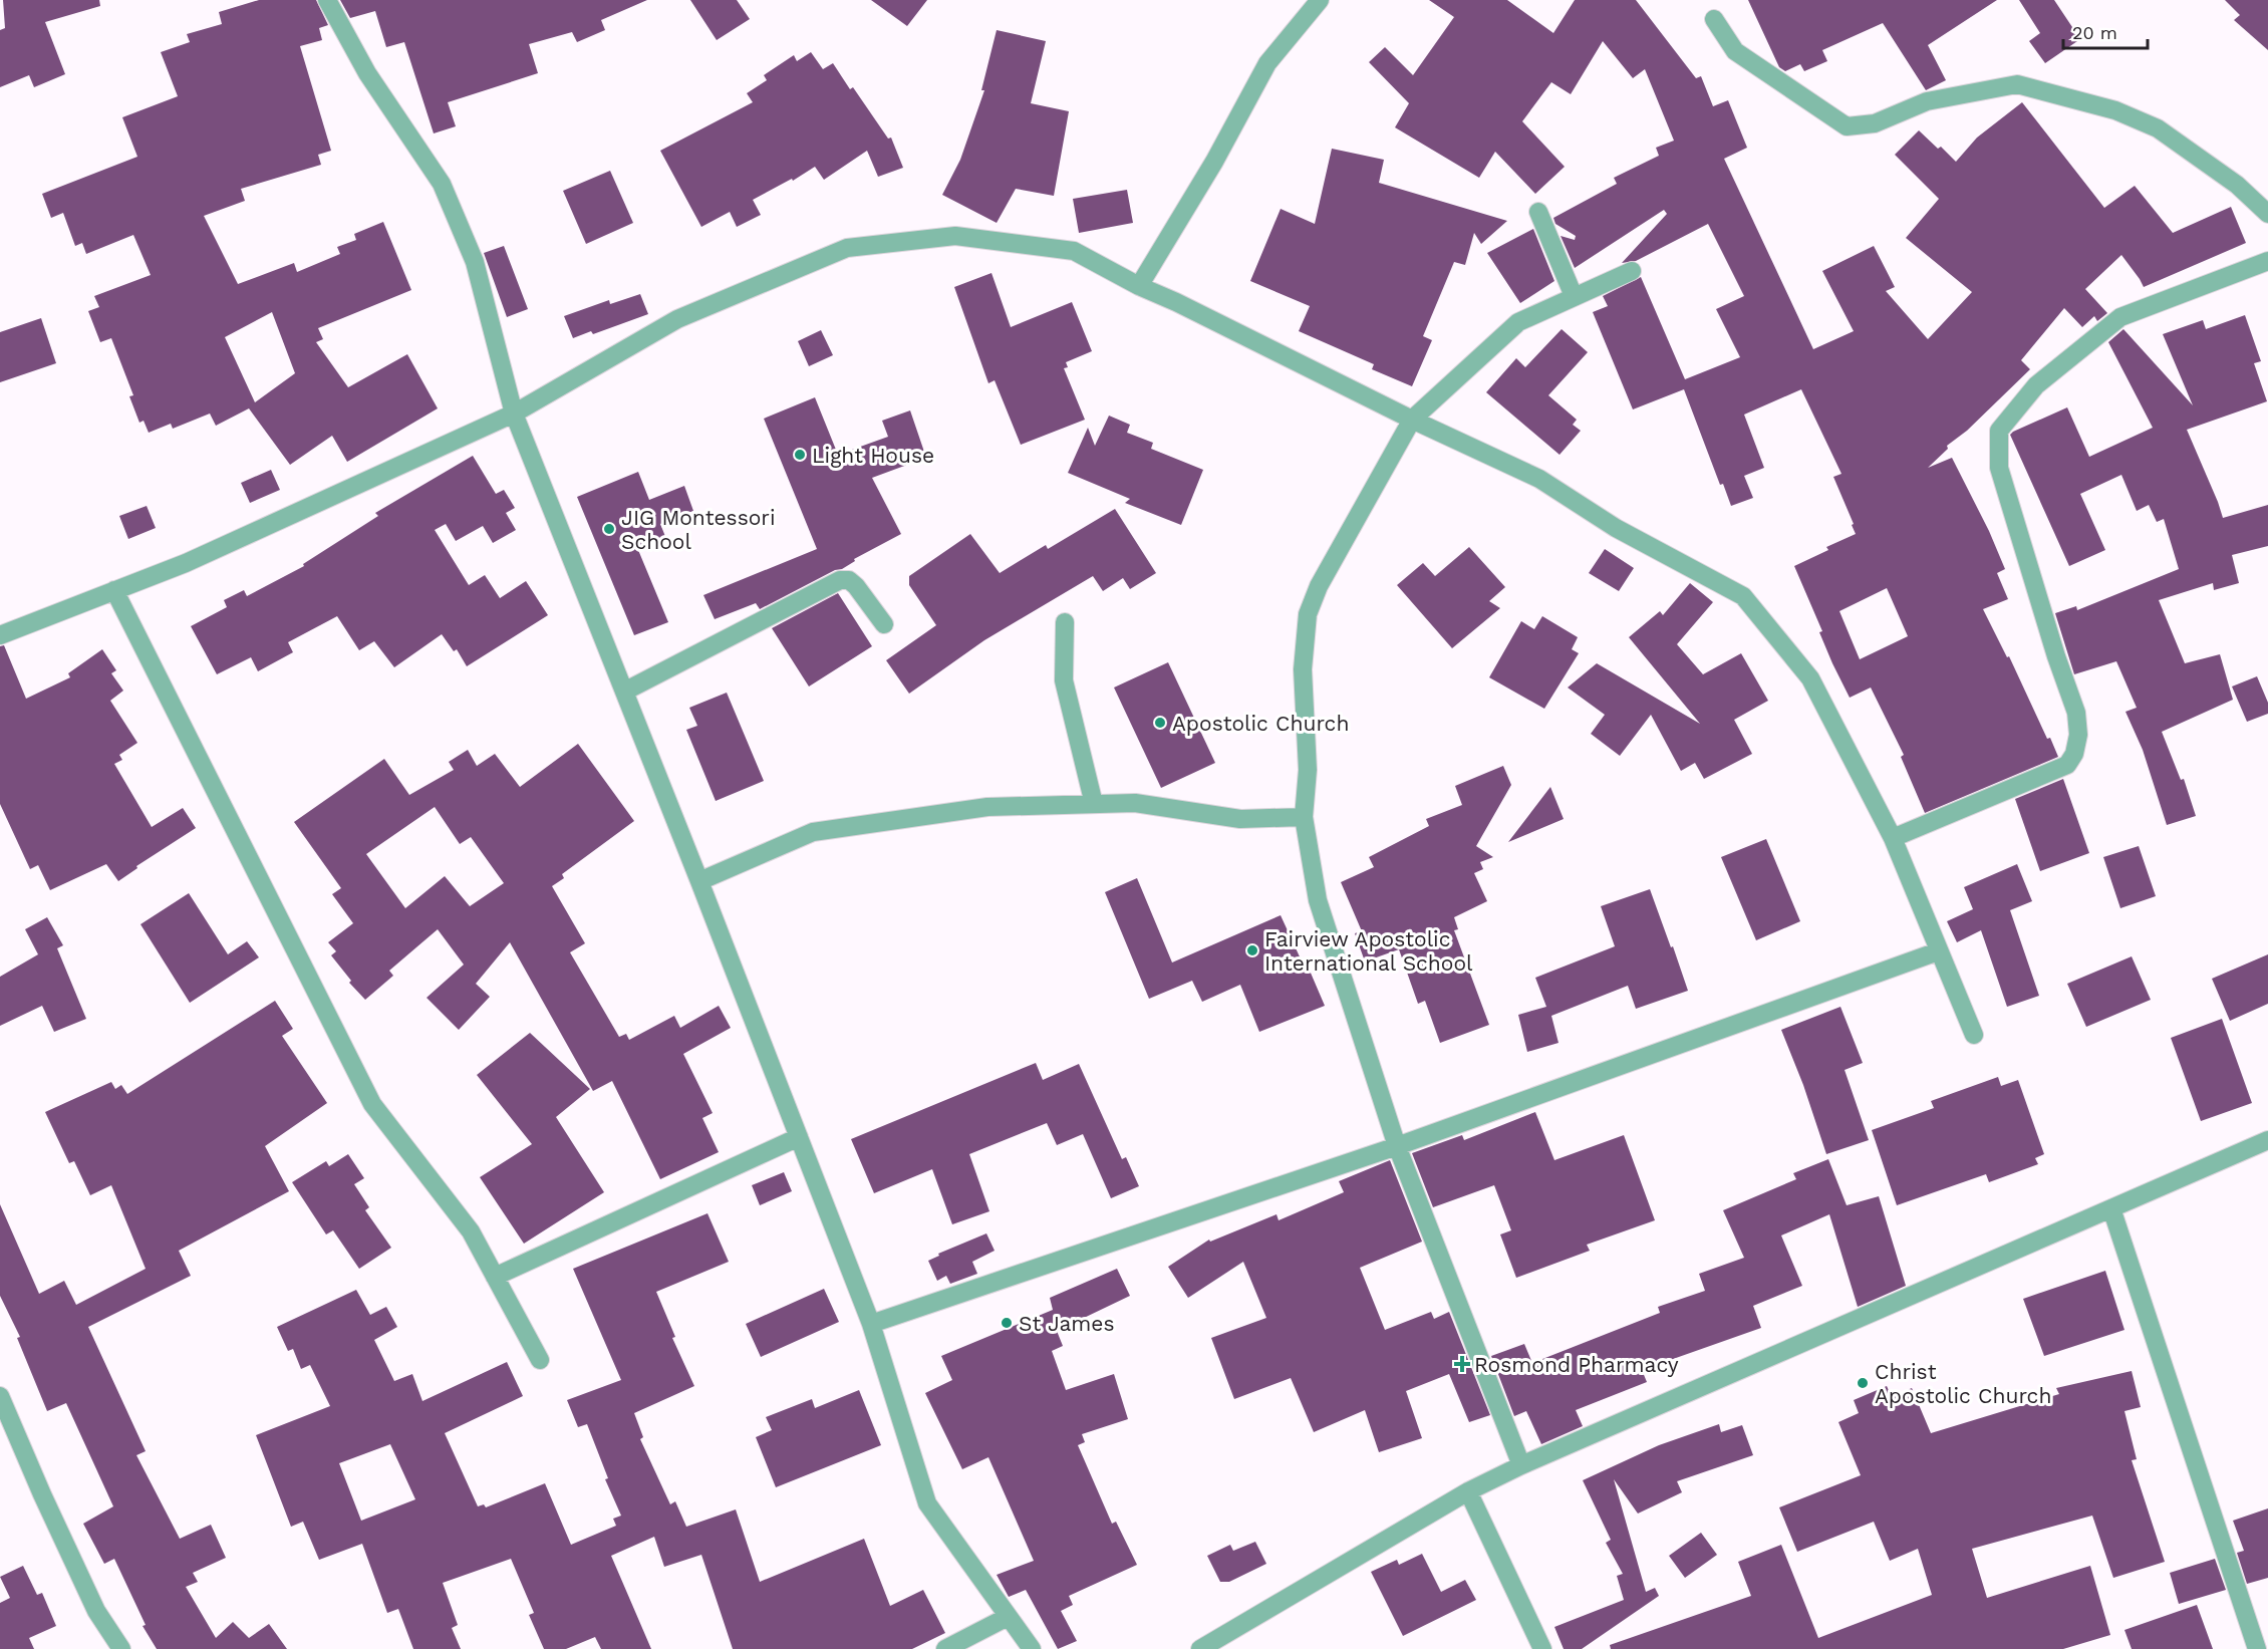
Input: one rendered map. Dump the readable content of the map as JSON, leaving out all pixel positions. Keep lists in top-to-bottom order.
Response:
{
  "places": {
    "other": [
      "Light House",
      "JIG Montessori School",
      "Apostolic Church",
      "Fairview Apostolic International School",
      "St James",
      "Christ Apostolic Church"
    ],
    "health": ["Rosmond Pharmacy"]
  },
  "scale_bar": "20 m"
}
